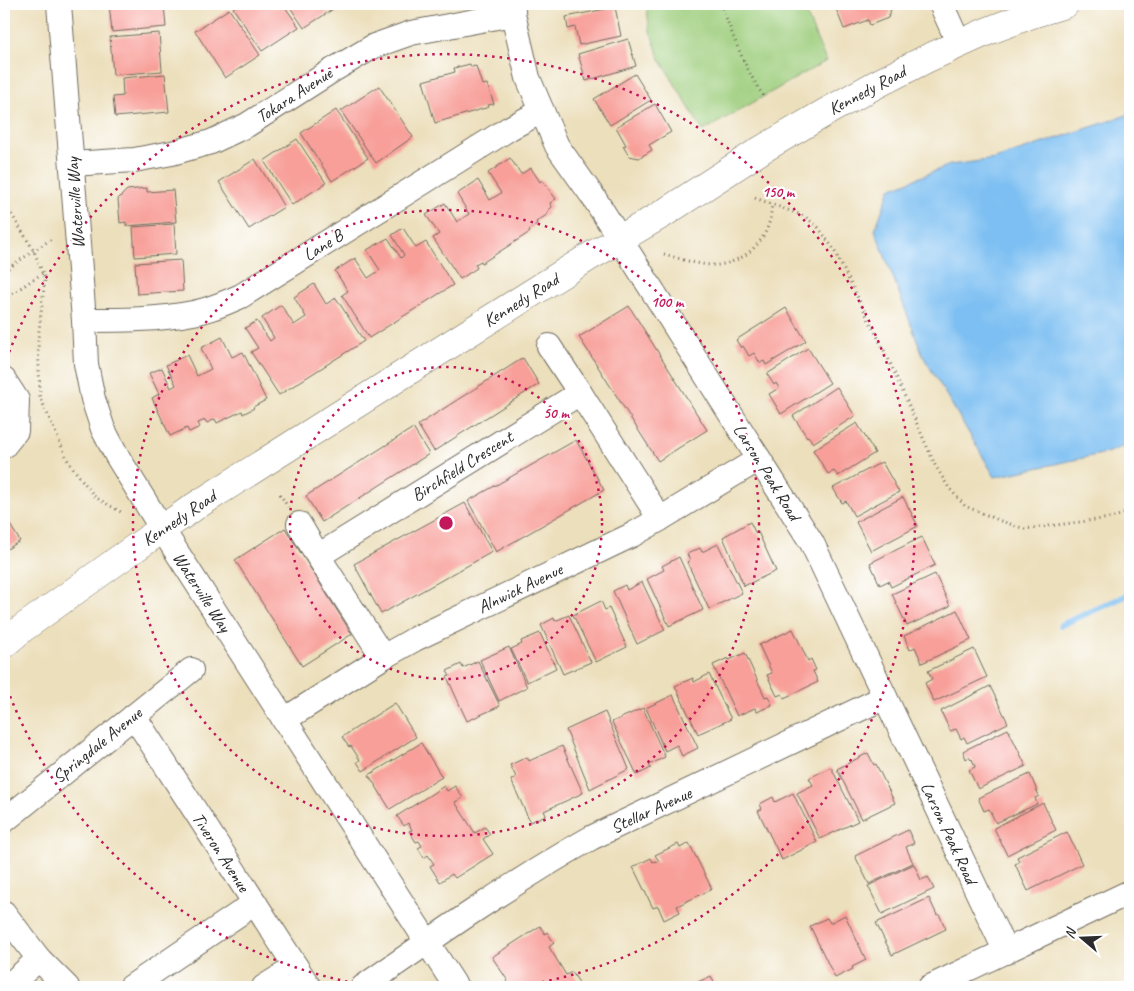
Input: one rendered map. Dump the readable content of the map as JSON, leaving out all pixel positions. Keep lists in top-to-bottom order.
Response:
{
  "streets": {
    "main road": ["Kennedy Road"],
    "street": [
      "Tokara Avenue",
      "Waterville Way",
      "Lane B",
      "Birchfield Crescent",
      "Larson Peak Road",
      "Alnwick Avenue",
      "Springdale Avenue",
      "Stellar Avenue",
      "Tiveron Avenue"
    ]
  },
  "crossings": [
    ["Kennedy Road", "Waterville Way"],
    ["Kennedy Road", "Larson Peak Road"],
    ["Tokara Avenue", "Waterville Way"],
    ["Tokara Avenue", "Larson Peak Road"],
    ["Waterville Way", "Lane B"],
    ["Waterville Way", "Alnwick Avenue"],
    ["Waterville Way", "Stellar Avenue"],
    ["Lane B", "Larson Peak Road"],
    ["Larson Peak Road", "Alnwick Avenue"],
    ["Larson Peak Road", "Stellar Avenue"],
    ["Springdale Avenue", "Tiveron Avenue"]
  ],
  "north": "left",
  "rings": ["150 m", "100 m", "50 m"]
}
